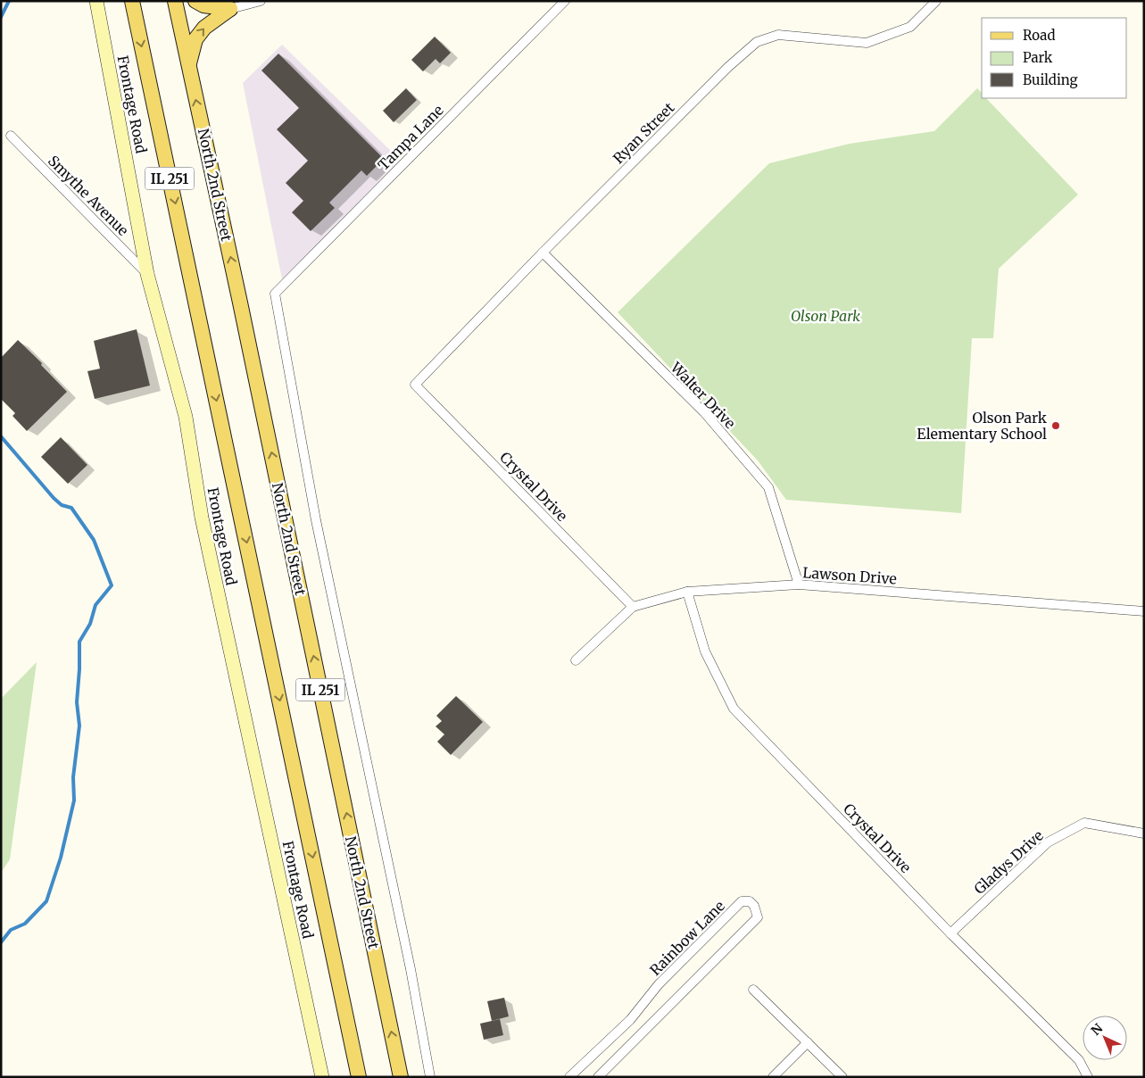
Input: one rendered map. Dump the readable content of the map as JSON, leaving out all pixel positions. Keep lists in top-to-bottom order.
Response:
{
  "streets": {
    "main road": ["IL 251", "North 2nd Street"],
    "street": [
      "Frontage Road",
      "Ryan Street",
      "Tampa Lane",
      "Smythe Avenue",
      "Walter Drive",
      "Crystal Drive",
      "Lawson Drive",
      "Gladys Drive",
      "Rainbow Lane"
    ]
  },
  "crossings": [
    ["Frontage Road", "Smythe Avenue"],
    ["Ryan Street", "Walter Drive"],
    ["Ryan Street", "Crystal Drive"],
    ["Walter Drive", "Lawson Drive"],
    ["Crystal Drive", "Lawson Drive"],
    ["Crystal Drive", "Gladys Drive"]
  ],
  "parks": ["Olson Park"],
  "places": ["Olson Park Elementary School"],
  "legend": ["Road", "Park", "Building"],
  "north": "top left"
}
